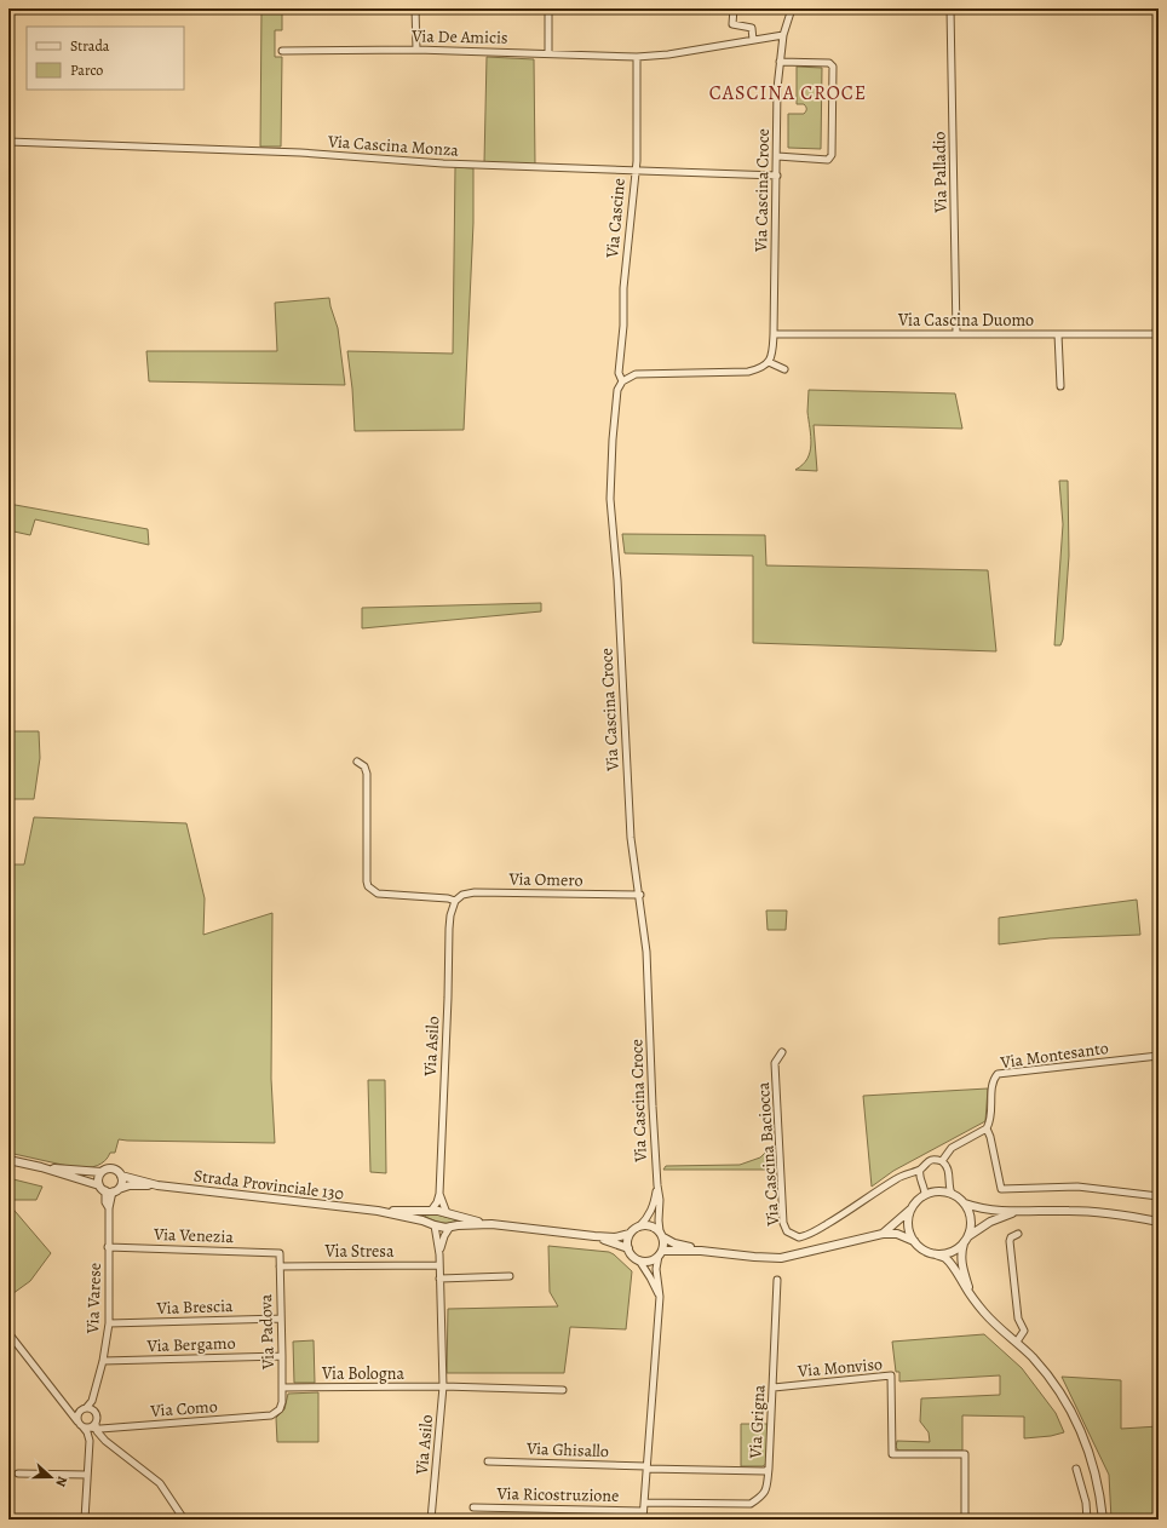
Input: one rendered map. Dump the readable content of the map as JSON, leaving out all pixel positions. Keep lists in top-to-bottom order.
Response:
{
  "streets": {
    "street": [
      "Via De Amicis",
      "Via Cascina Monza",
      "Via Palladio",
      "Via Cascina Croce",
      "Via Cascine",
      "Via Cascina Duomo",
      "Via Omero",
      "Via Asilo",
      "Via Montesanto",
      "Via Cascina Baciocca",
      "Strada Provinciale 130",
      "Via Venezia",
      "Via Stresa",
      "Via Varese",
      "Via Brescia",
      "Via Padova",
      "Via Bergamo",
      "Via Monviso",
      "Via Bologna",
      "Via Como",
      "Via Grigna",
      "Via Ghisallo",
      "Via Ricostruzione"
    ]
  },
  "crossings": [
    ["Via De Amicis", "Via Cascina Croce"],
    ["Via De Amicis", "Via Cascine"],
    ["Via Cascina Monza", "Via Cascina Croce"],
    ["Via Cascina Monza", "Via Cascine"],
    ["Via Palladio", "Via Cascina Duomo"],
    ["Via Cascina Croce", "Via Cascine"],
    ["Via Cascina Croce", "Via Cascina Duomo"],
    ["Via Cascina Croce", "Via Omero"],
    ["Via Cascina Croce", "Strada Provinciale 130"],
    ["Via Omero", "Via Asilo"],
    ["Via Asilo", "Strada Provinciale 130"],
    ["Via Asilo", "Via Stresa"],
    ["Via Asilo", "Via Bologna"],
    ["Via Montesanto", "Via Cascina Baciocca"],
    ["Strada Provinciale 130", "Via Varese"],
    ["Via Venezia", "Via Varese"],
    ["Via Venezia", "Via Padova"],
    ["Via Stresa", "Via Padova"],
    ["Via Varese", "Via Brescia"],
    ["Via Varese", "Via Bergamo"],
    ["Via Varese", "Via Como"],
    ["Via Brescia", "Via Padova"],
    ["Via Padova", "Via Bergamo"],
    ["Via Padova", "Via Bologna"],
    ["Via Padova", "Via Como"],
    ["Via Monviso", "Via Grigna"],
    ["Via Grigna", "Via Ghisallo"]
  ],
  "districts": ["CASCINA CROCE"],
  "legend": ["Strada", "Parco"],
  "north": "right"
}
